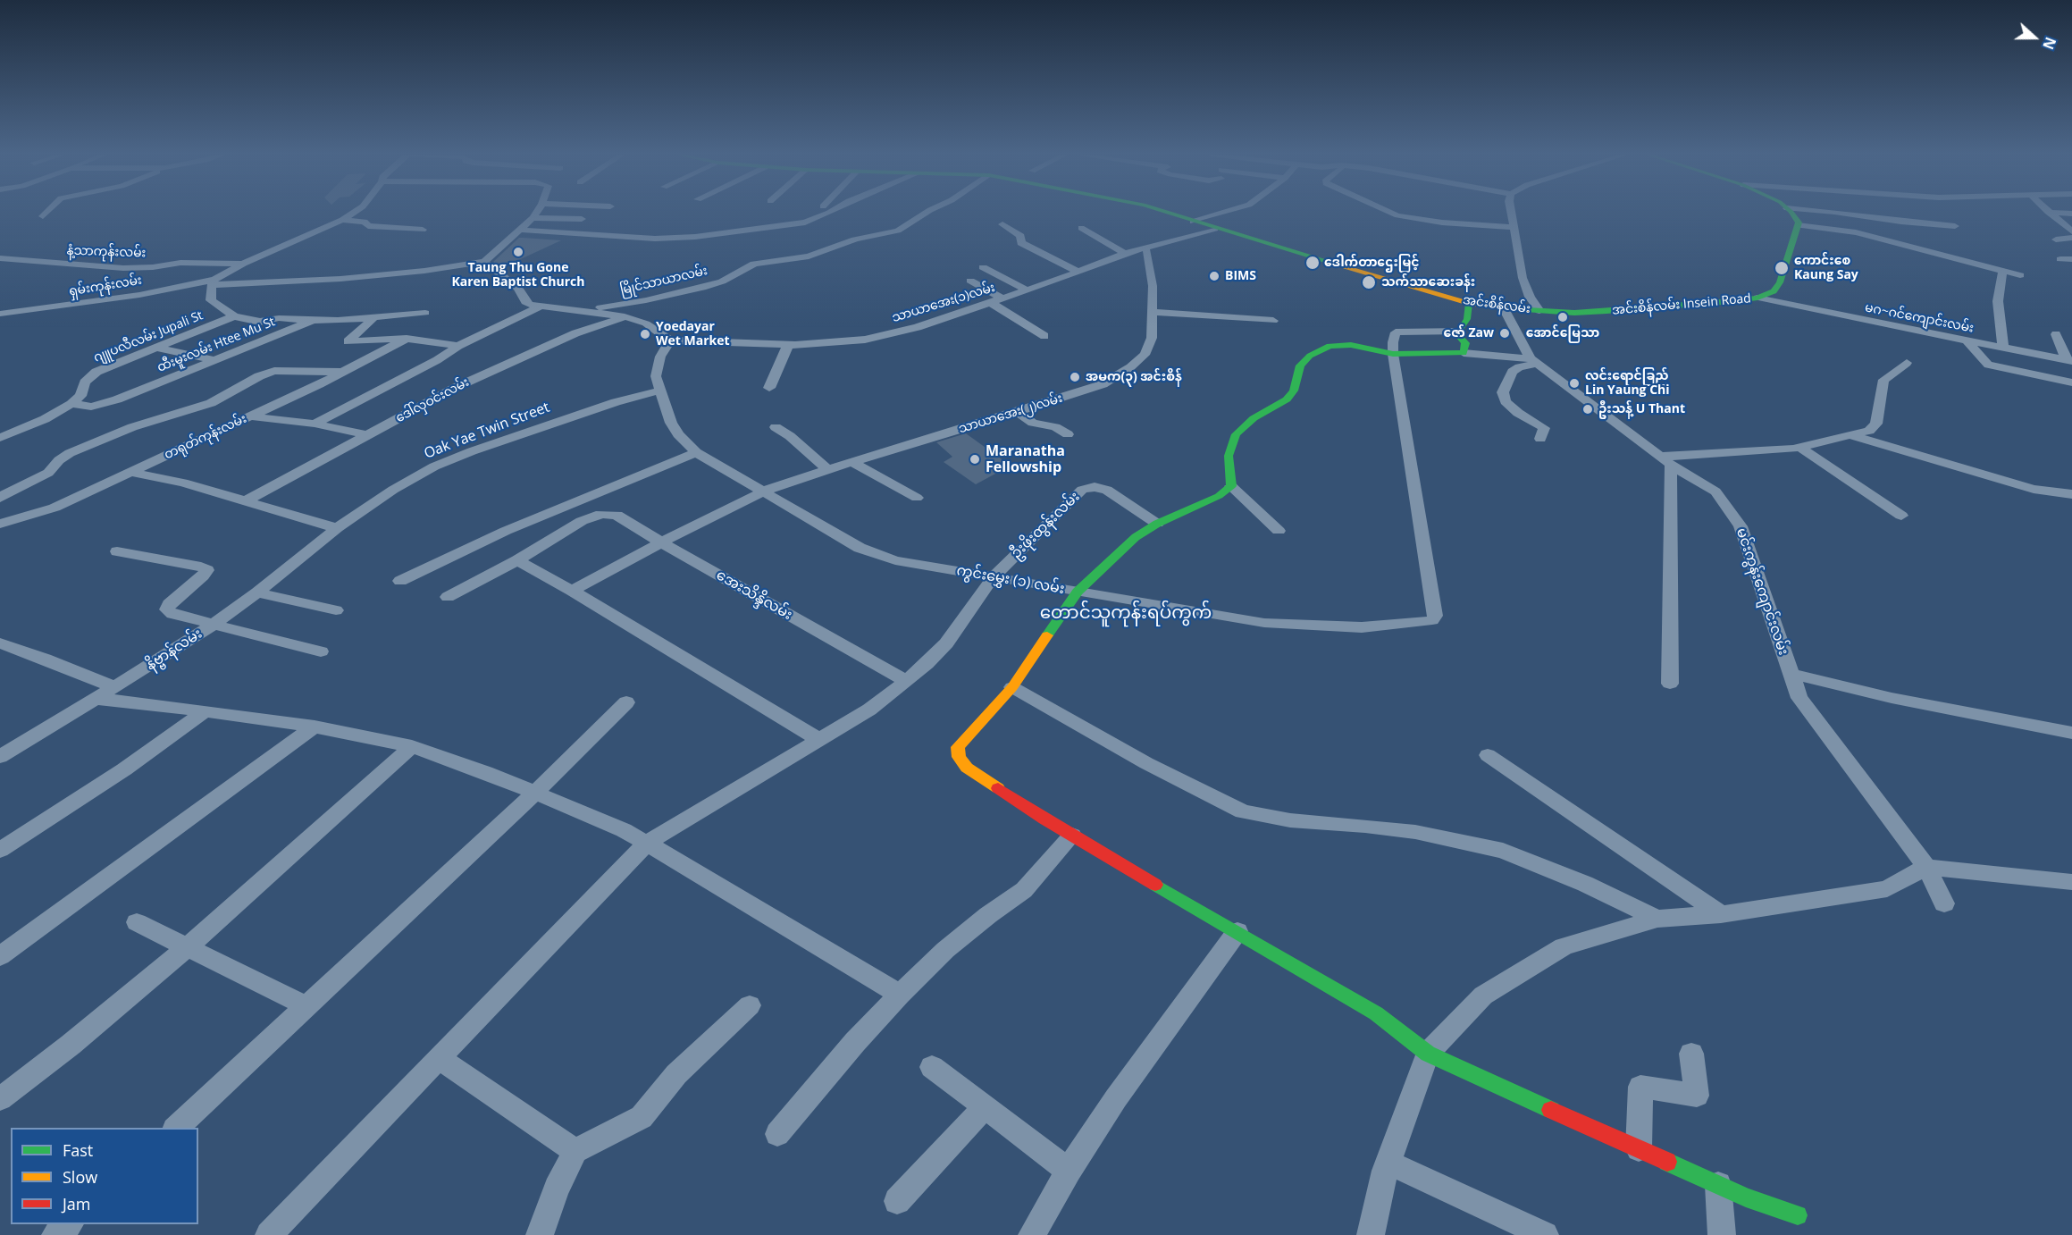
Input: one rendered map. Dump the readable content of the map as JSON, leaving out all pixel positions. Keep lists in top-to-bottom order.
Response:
{
  "streets": {
    "main road": ["အင်းစိန်လမ်း", "အင်းစိန်လမ်း Insein Road"],
    "street": [
      "နံ့သာကုန်းလမ်း",
      "မြိုင်သာယာလမ်း",
      "ရှမ်းကုန်းလမ်း",
      "သာယာအေး(၁)လမ်း",
      "မဂ~ဂင်ကျောင်းလမ်း",
      "ဂျူပလီလမ်း Jupali St",
      "ထီးမူးလမ်း Htee Mu St",
      "ဒေါ်လှဝင်းလမ်း",
      "သာယာအေး(၂)လမ်း",
      "Oak Yae Twin Street",
      "တရုတ်ကုန်းလမ်း",
      "ဦးဖိုးထွန်းလမ်း",
      "ကွင်းမွှေး (၁) လမ်း",
      "မင်းကွန်းကျောင်းလမ်း",
      "အေးသိန္ဒိလမ်း",
      "နိဗ္ဗာန်လမ်း"
    ]
  },
  "crossings": [
    ["သာယာအေး(၁)လမ်း", "အင်းစိန်လမ်း"],
    ["သာယာအေး(၁)လမ်း", "သာယာအေး(၂)လမ်း"],
    ["သာယာအေး(၁)လမ်း", "ကွင်းမွှေး (၁) လမ်း"],
    ["အင်းစိန်လမ်း", "အင်းစိန်လမ်း Insein Road"],
    ["အင်းစိန်လမ်း", "မင်းကွန်းကျောင်းလမ်း"],
    ["အင်းစိန်လမ်း Insein Road", "မဂ~ဂင်ကျောင်းလမ်း"],
    ["ဂျူပလီလမ်း Jupali St", "ထီးမူးလမ်း Htee Mu St"],
    ["သာယာအေး(၂)လမ်း", "ကွင်းမွှေး (၁) လမ်း"],
    ["သာယာအေး(၂)လမ်း", "အေးသိန္ဒိလမ်း"],
    ["Oak Yae Twin Street", "ကွင်းမွှေး (၁) လမ်း"],
    ["Oak Yae Twin Street", "နိဗ္ဗာန်လမ်း"],
    ["ဦးဖိုးထွန်းလမ်း", "ကွင်းမွှေး (၁) လမ်း"],
    ["ဦးဖိုးထွန်းလမ်း", "အေးသိန္ဒိလမ်း"]
  ],
  "districts": ["တောင်သူကုန်းရပ်ကွက်"],
  "places": [
    "Taung Thu Gone Karen Baptist Church",
    "ဒေါက်တာဌေးမြင့်",
    "ကောင်းစေ Kaung Say",
    "BIMS",
    "သက်သာဆေးခန်း",
    "အောင်မြေသာ",
    "ဇော် Zaw",
    "Yoedayar Wet Market",
    "အမက(၃) အင်းစိန်",
    "လင်းရောင်ခြည် Lin Yaung Chi",
    "ဦးသန့် U Thant",
    "Maranatha Fellowship"
  ],
  "legend": ["Fast", "Slow", "Jam"],
  "north": "right"
}
